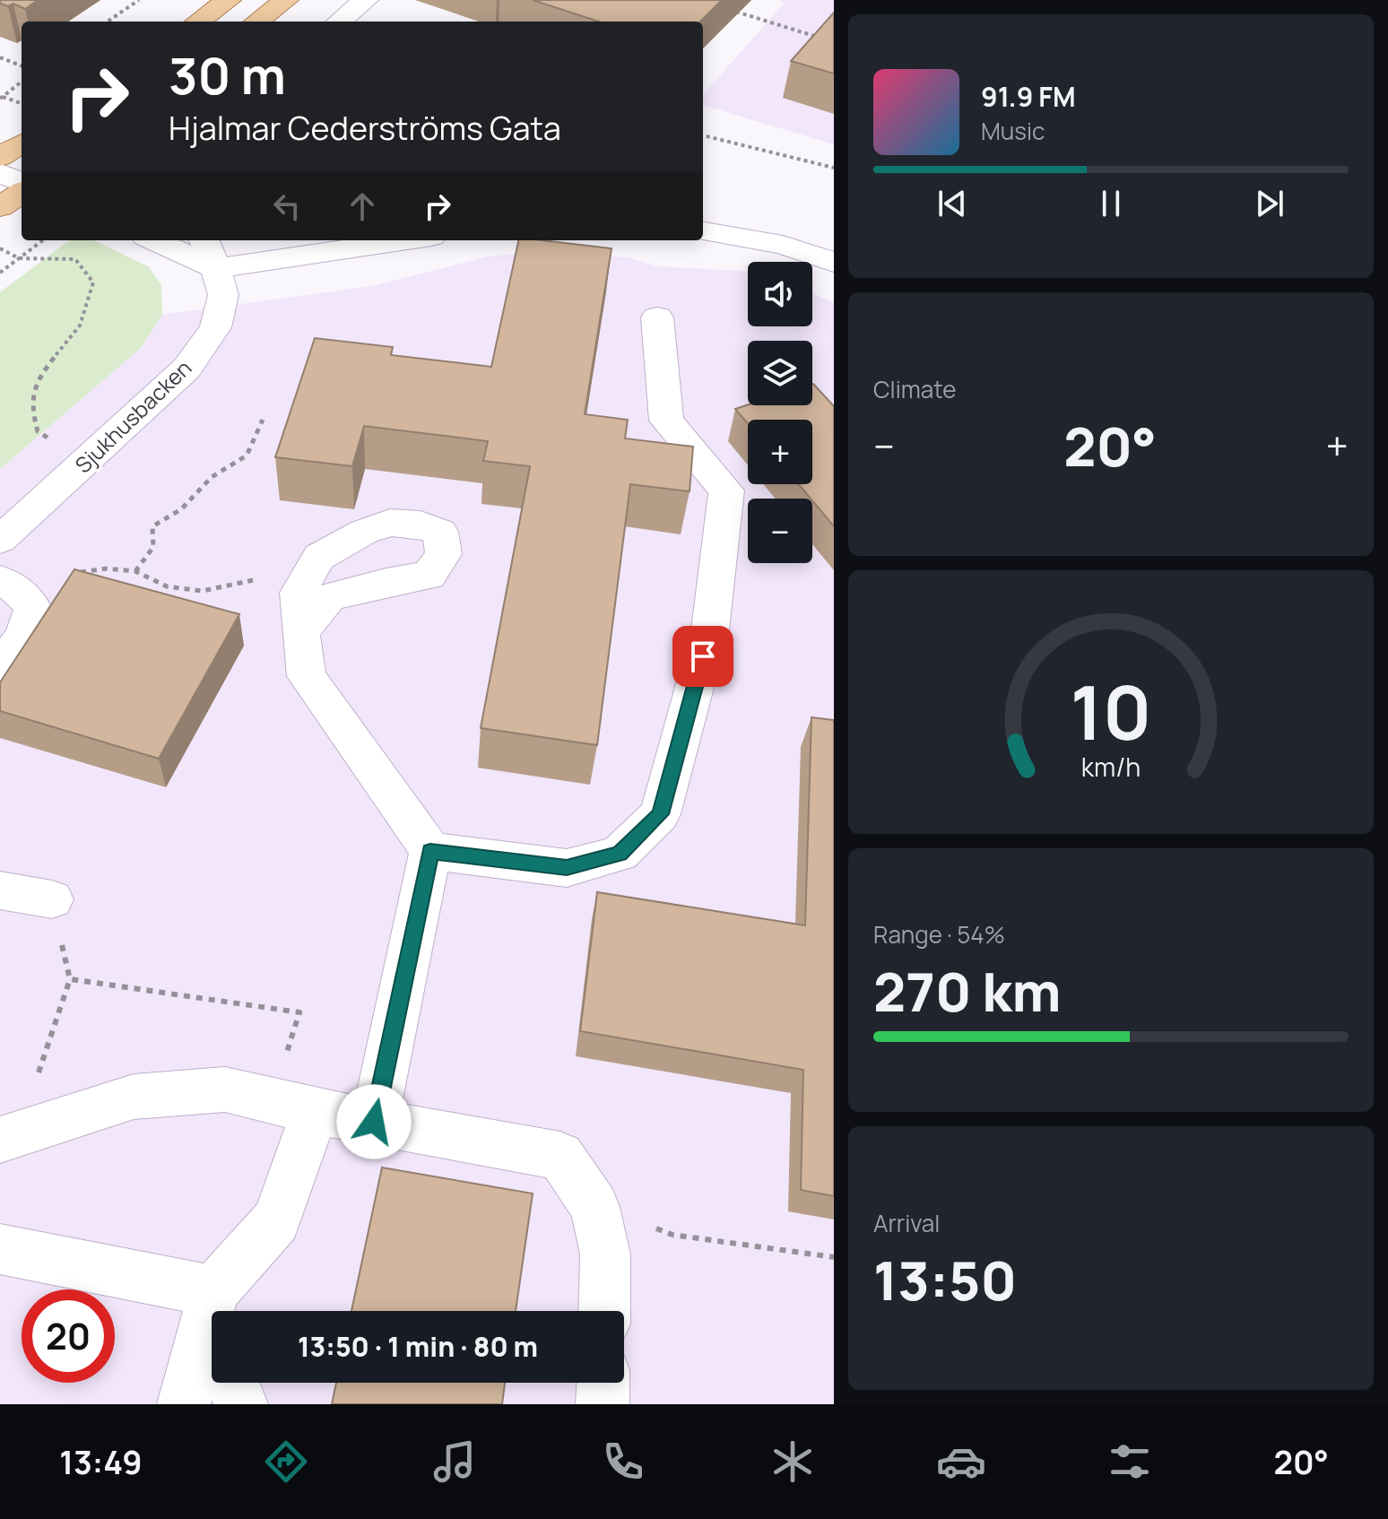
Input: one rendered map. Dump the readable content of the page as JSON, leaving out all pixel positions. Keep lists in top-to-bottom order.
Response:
{
  "streets": {
    "street": ["Sjukhusbacken"]
  },
  "page": {
    "turn": ["30 m", "Hjalmar Cederströms Gata"],
    "song": ["91.9 FM", "Music"],
    "map_buttons": ["+", "−"],
    "tile": [
      "Climate",
      ["Range · 54%", "270 km"],
      ["Arrival", "13:50"]
    ],
    "heat": ["−", "20°", "+"],
    "limit": "20",
    "trip": "13:50 · 1 min · 80 m",
    "tabs": ["13:49", "20°"],
    "gauge": ["10", "km/h"]
  }
}
